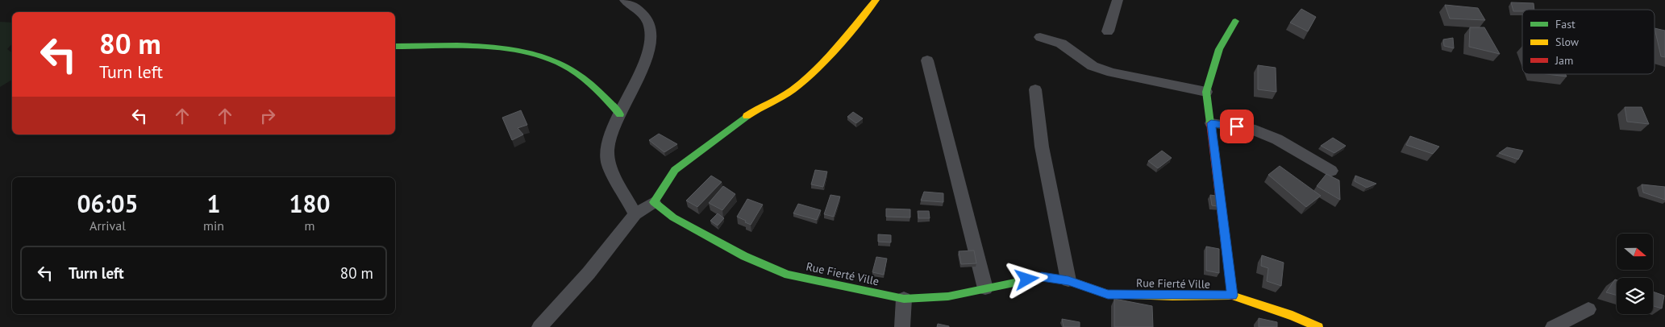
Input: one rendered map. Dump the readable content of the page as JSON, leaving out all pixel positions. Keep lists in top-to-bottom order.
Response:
{
  "streets": {
    "street": ["Rue Fierté Ville"]
  },
  "legend": ["Fast", "Slow", "Jam"],
  "north": "right",
  "page": {
    "turn": ["80 m", "Turn left"],
    "eta": [
      "06:05",
      "Arrival",
      "1",
      "min",
      "180",
      "m"
    ],
    "list": [
      {
        "name": "Turn left",
        "value": "80 m"
      }
    ]
  }
}
